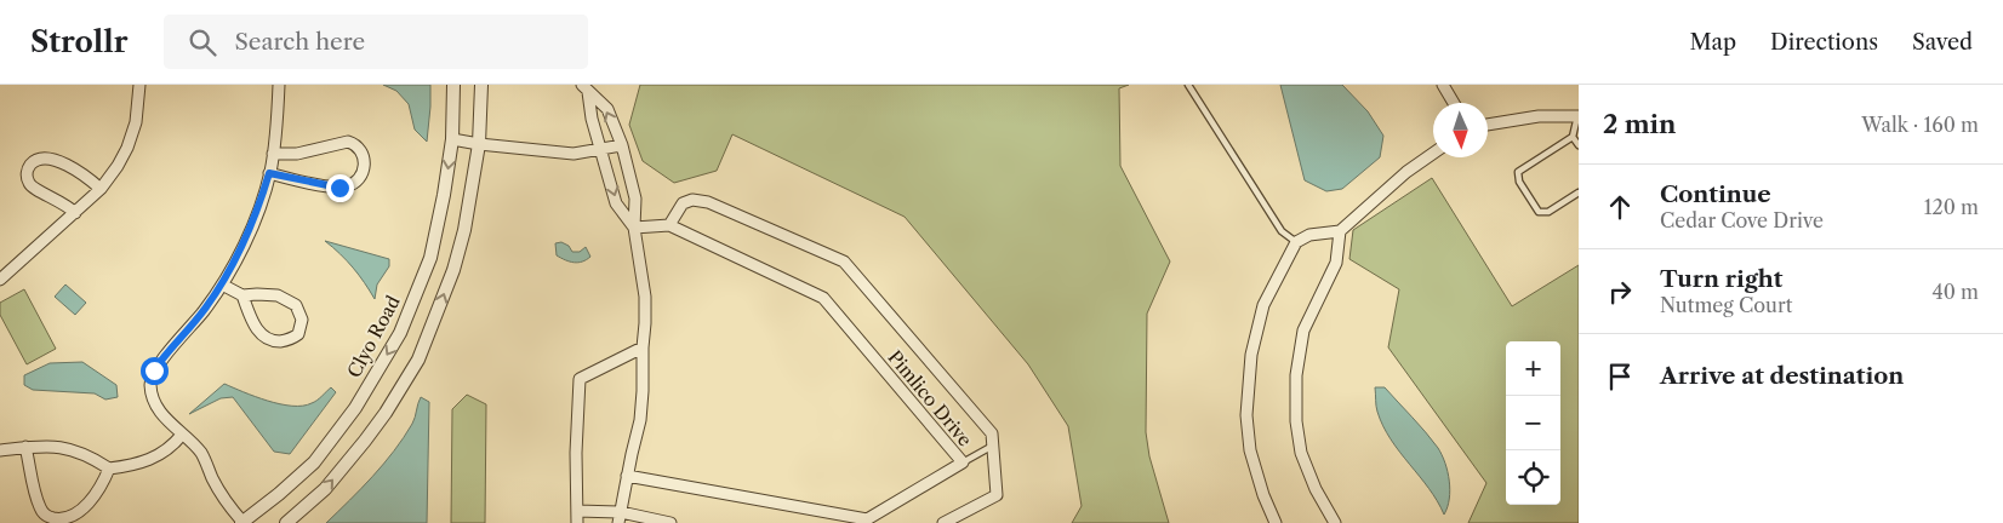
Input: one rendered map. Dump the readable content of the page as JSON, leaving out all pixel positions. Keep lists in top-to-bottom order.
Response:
{
  "streets": {
    "street": ["Clyo Road", "Pimlico Drive"]
  },
  "north": "bottom",
  "page": {
    "header": "Strollr",
    "search": "Search here",
    "nav": ["Map", "Directions", "Saved"],
    "heading": ["2 min", "Walk · 160 m"],
    "list": [
      ["Continue", "Cedar Cove Drive", "120 m"],
      ["Turn right", "Nutmeg Court", "40 m"],
      "Arrive at destination"
    ],
    "map_buttons": ["+", "−"]
  }
}
